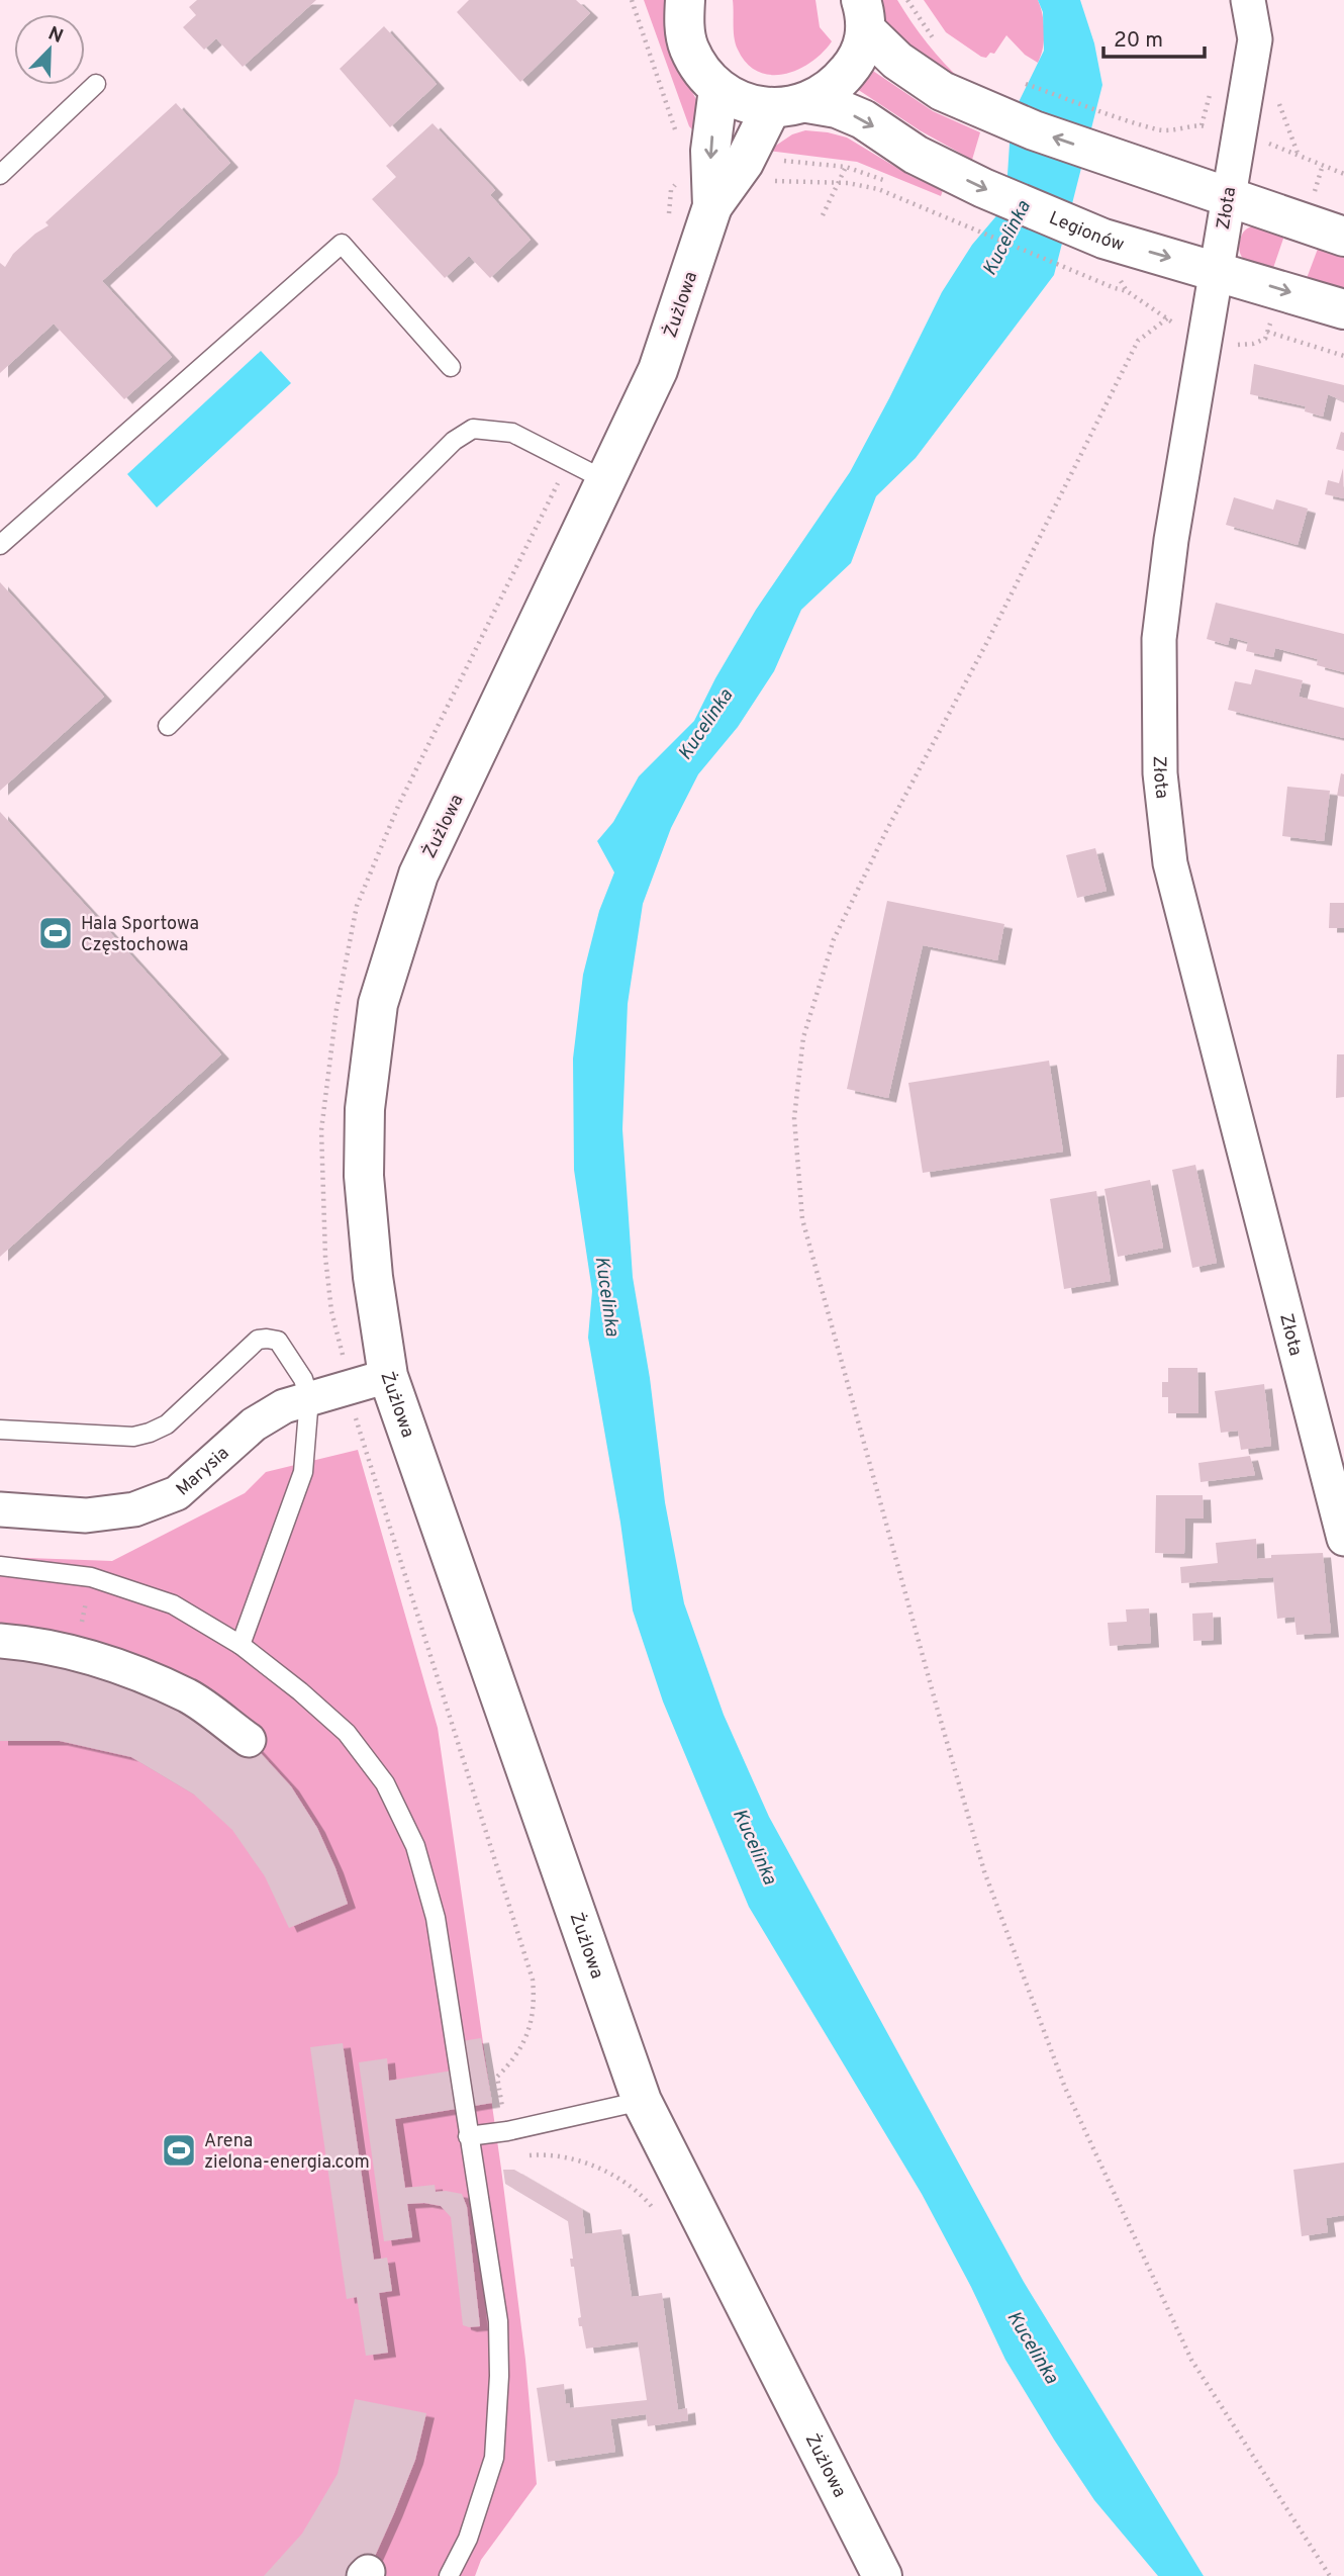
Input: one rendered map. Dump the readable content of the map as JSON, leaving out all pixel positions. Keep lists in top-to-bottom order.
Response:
{
  "streets": {
    "street": [
      "Złota",
      "Legionów",
      "Żużlowa",
      "Marysia"
    ]
  },
  "crossings": [
    ["Złota", "Legionów"],
    ["Legionów", "Żużlowa"],
    ["Żużlowa", "Marysia"]
  ],
  "water": ["Kucelinka"],
  "places": {
    "sports": ["Hala Sportowa Częstochowa", "Arena zielona-energia.com"]
  },
  "scale_bar": "20 m",
  "north": "top right"
}
